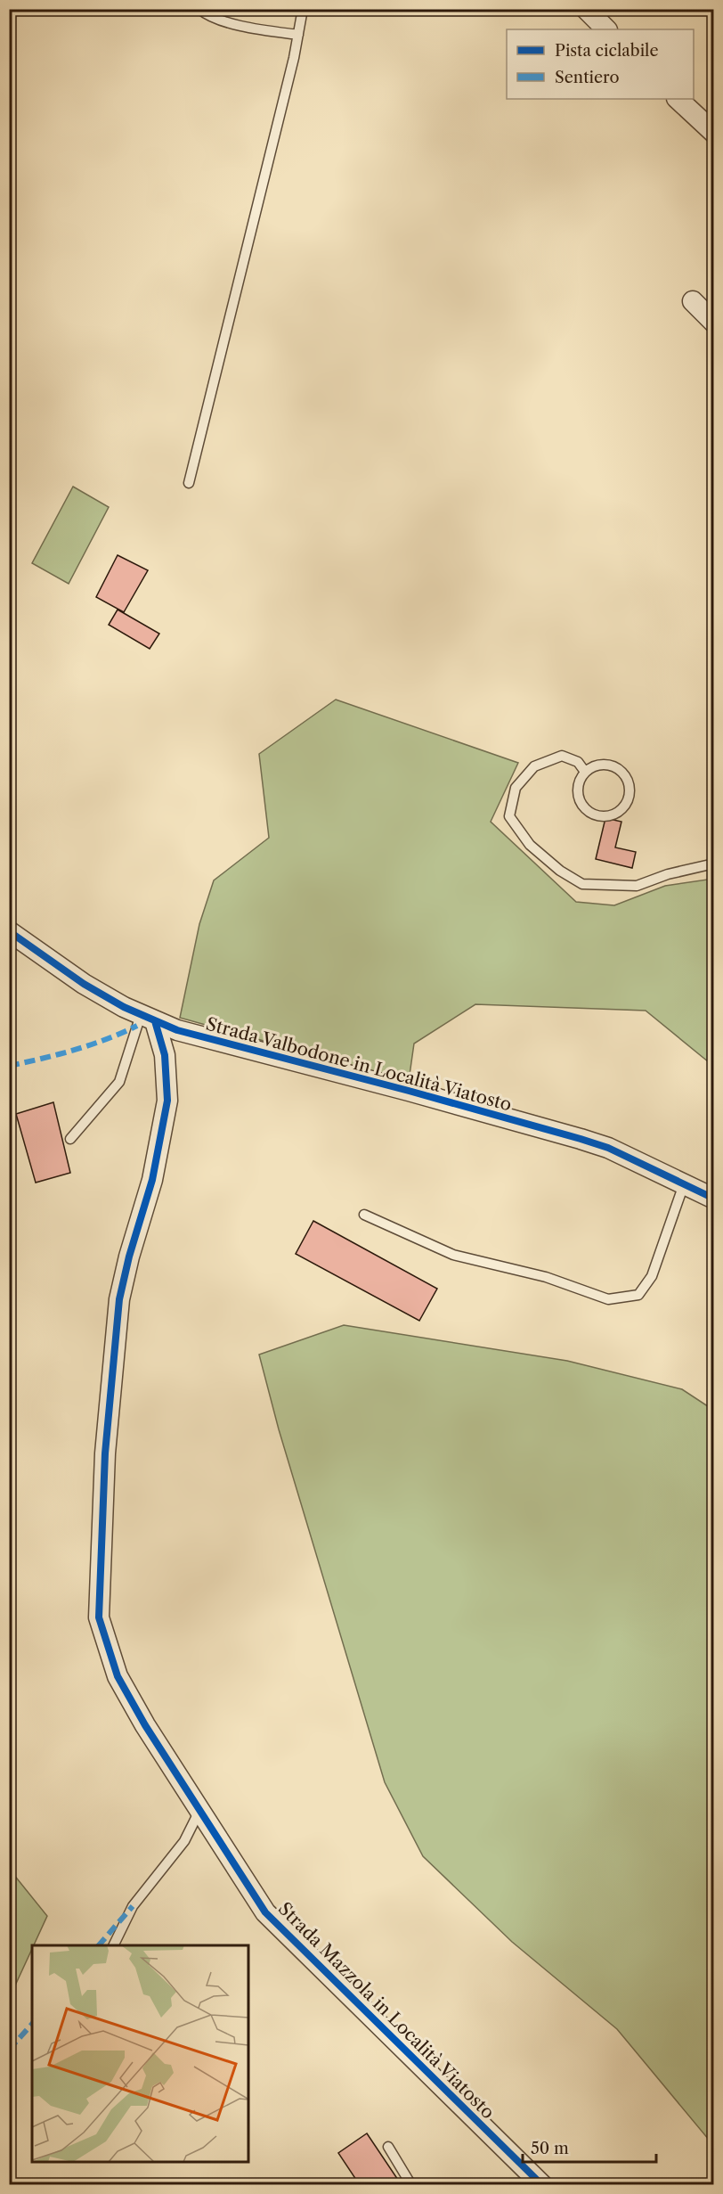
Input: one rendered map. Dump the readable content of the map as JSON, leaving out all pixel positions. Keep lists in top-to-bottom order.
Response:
{
  "streets": {
    "street": ["Strada Valbodone in Località Viatosto", "Strada Mazzola in Località Viatosto"]
  },
  "crossings": [
    ["Strada Valbodone in Località Viatosto", "Strada Mazzola in Località Viatosto"]
  ],
  "legend": ["Pista ciclabile", "Sentiero"],
  "scale_bar": "50 m"
}
